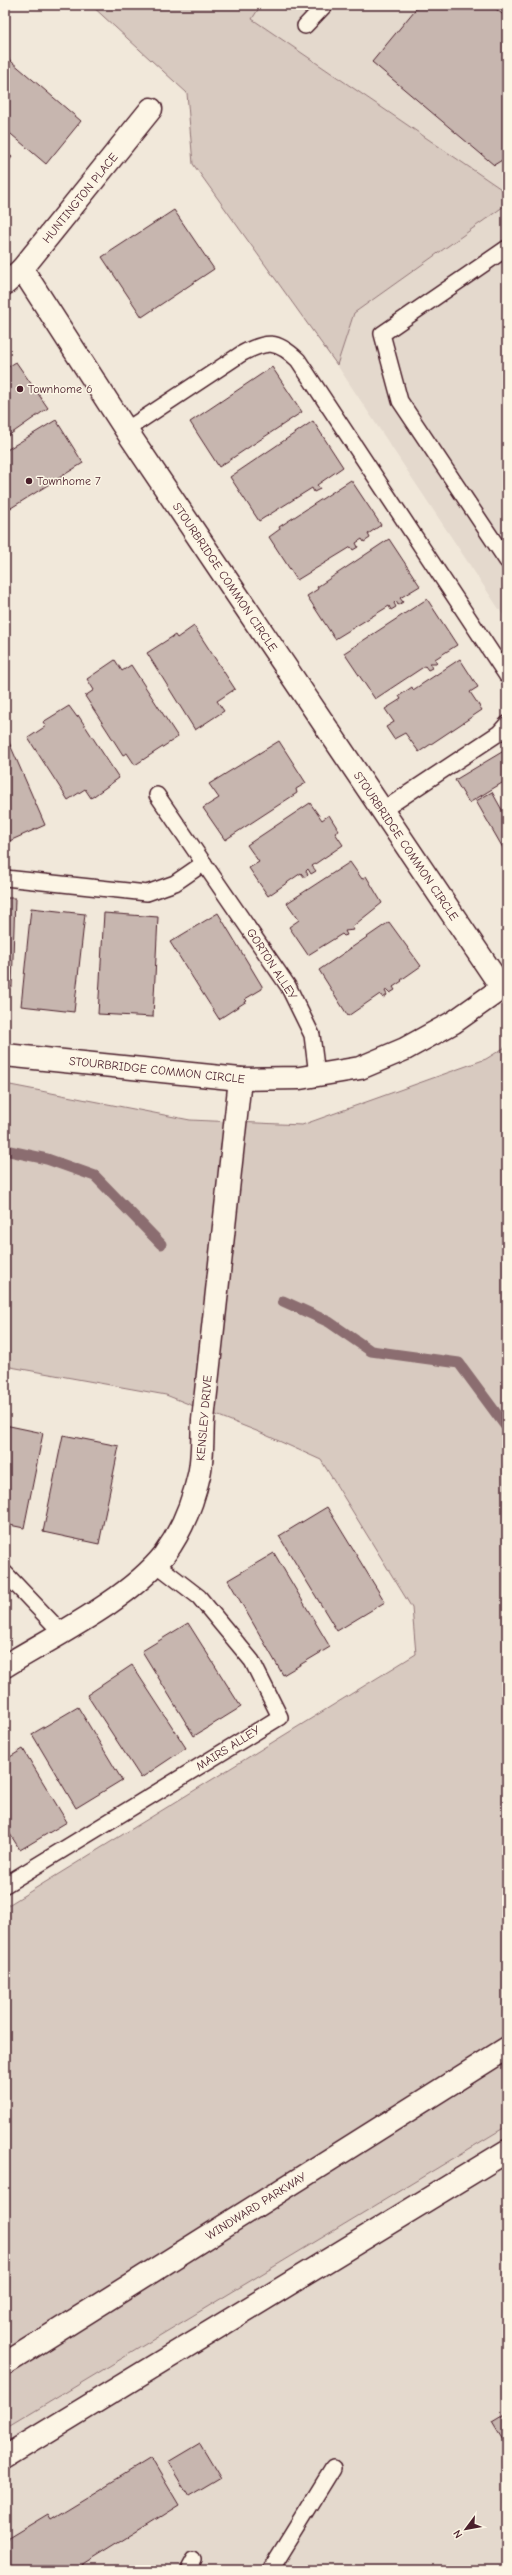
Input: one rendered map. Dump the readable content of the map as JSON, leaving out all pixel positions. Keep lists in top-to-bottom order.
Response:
{
  "streets": {
    "street": [
      "HUNTINGTON PLACE",
      "STOURBRIDGE COMMON CIRCLE",
      "KENSLEY DRIVE",
      "WINDWARD PARKWAY"
    ],
    "lane": ["GORTON ALLEY", "MAIRS ALLEY"]
  },
  "crossings": [
    ["HUNTINGTON PLACE", "STOURBRIDGE COMMON CIRCLE"],
    ["STOURBRIDGE COMMON CIRCLE", "GORTON ALLEY"],
    ["STOURBRIDGE COMMON CIRCLE", "KENSLEY DRIVE"],
    ["KENSLEY DRIVE", "MAIRS ALLEY"]
  ],
  "places": ["Townhome 6", "Townhome 7"],
  "north": "bottom left"
}
